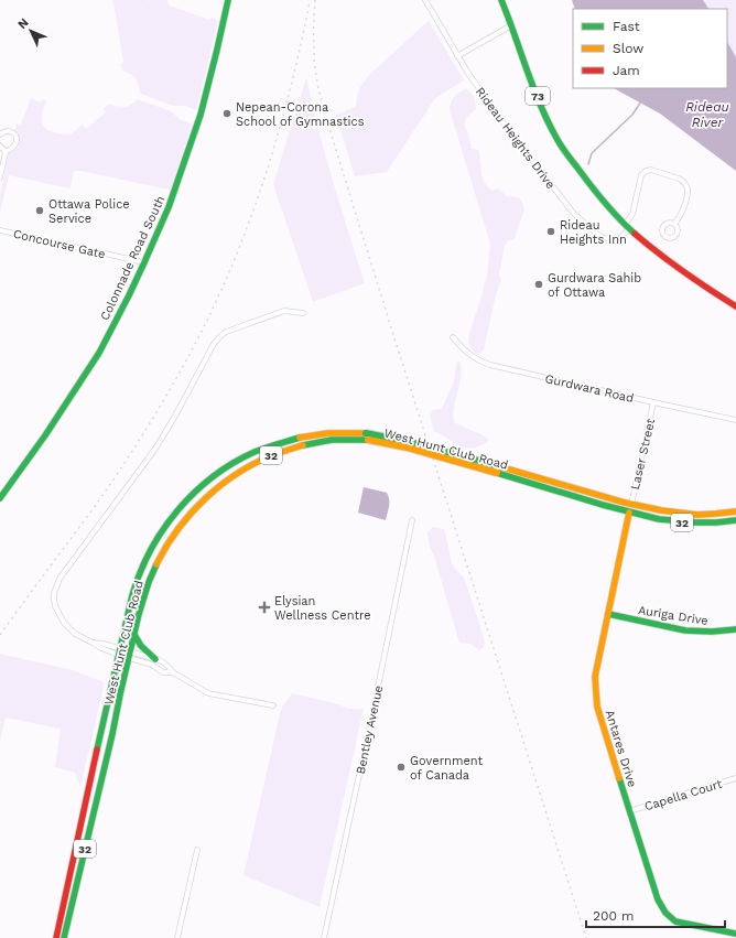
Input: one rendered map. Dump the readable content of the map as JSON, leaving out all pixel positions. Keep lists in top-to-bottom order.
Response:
{
  "streets": {
    "main road": [
      "73",
      "Colonnade Road South",
      "West Hunt Club Road",
      "32",
      "Auriga Drive",
      "Antares Drive"
    ],
    "street": [
      "Rideau Heights Drive",
      "Concourse Gate",
      "Gurdwara Road",
      "Laser Street",
      "Bentley Avenue",
      "Capella Court"
    ]
  },
  "crossings": [
    ["73", "Rideau Heights Drive"],
    ["Concourse Gate", "Colonnade Road South"],
    ["Gurdwara Road", "Laser Street"],
    ["West Hunt Club Road", "Laser Street"],
    ["West Hunt Club Road", "Antares Drive"],
    ["Laser Street", "Antares Drive"],
    ["Auriga Drive", "Antares Drive"],
    ["Antares Drive", "Capella Court"]
  ],
  "water": ["Rideau River"],
  "places": {
    "other": [
      "Nepean-Corona School of Gymnastics",
      "Ottawa Police Service",
      "Rideau Heights Inn",
      "Gurdwara Sahib of Ottawa",
      "Government of Canada"
    ],
    "health": ["Elysian Wellness Centre"]
  },
  "legend": ["Fast", "Slow", "Jam"],
  "scale_bar": "200 m",
  "north": "top left"
}
